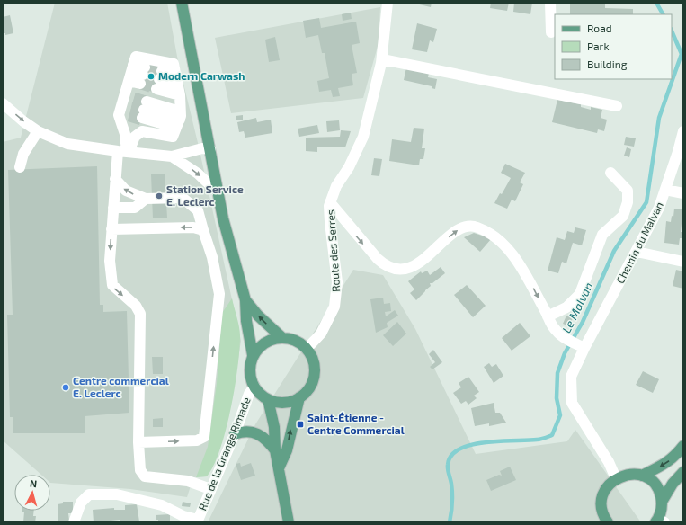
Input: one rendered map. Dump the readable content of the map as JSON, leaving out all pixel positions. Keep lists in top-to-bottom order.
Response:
{
  "streets": {
    "street": ["Chemin du Malvan", "Route des Serres", "Rue de la Grange Rimade"]
  },
  "crossings": [
    ["Route des Serres", "Rue de la Grange Rimade"]
  ],
  "water": ["Le Malvan"],
  "places": {
    "other": ["Modern Carwash", "Station Service E. Leclerc", "Centre commercial E. Leclerc"],
    "transit": ["Saint-Étienne - Centre Commercial"]
  },
  "legend": ["Road", "Park", "Building"],
  "north": "top"
}
